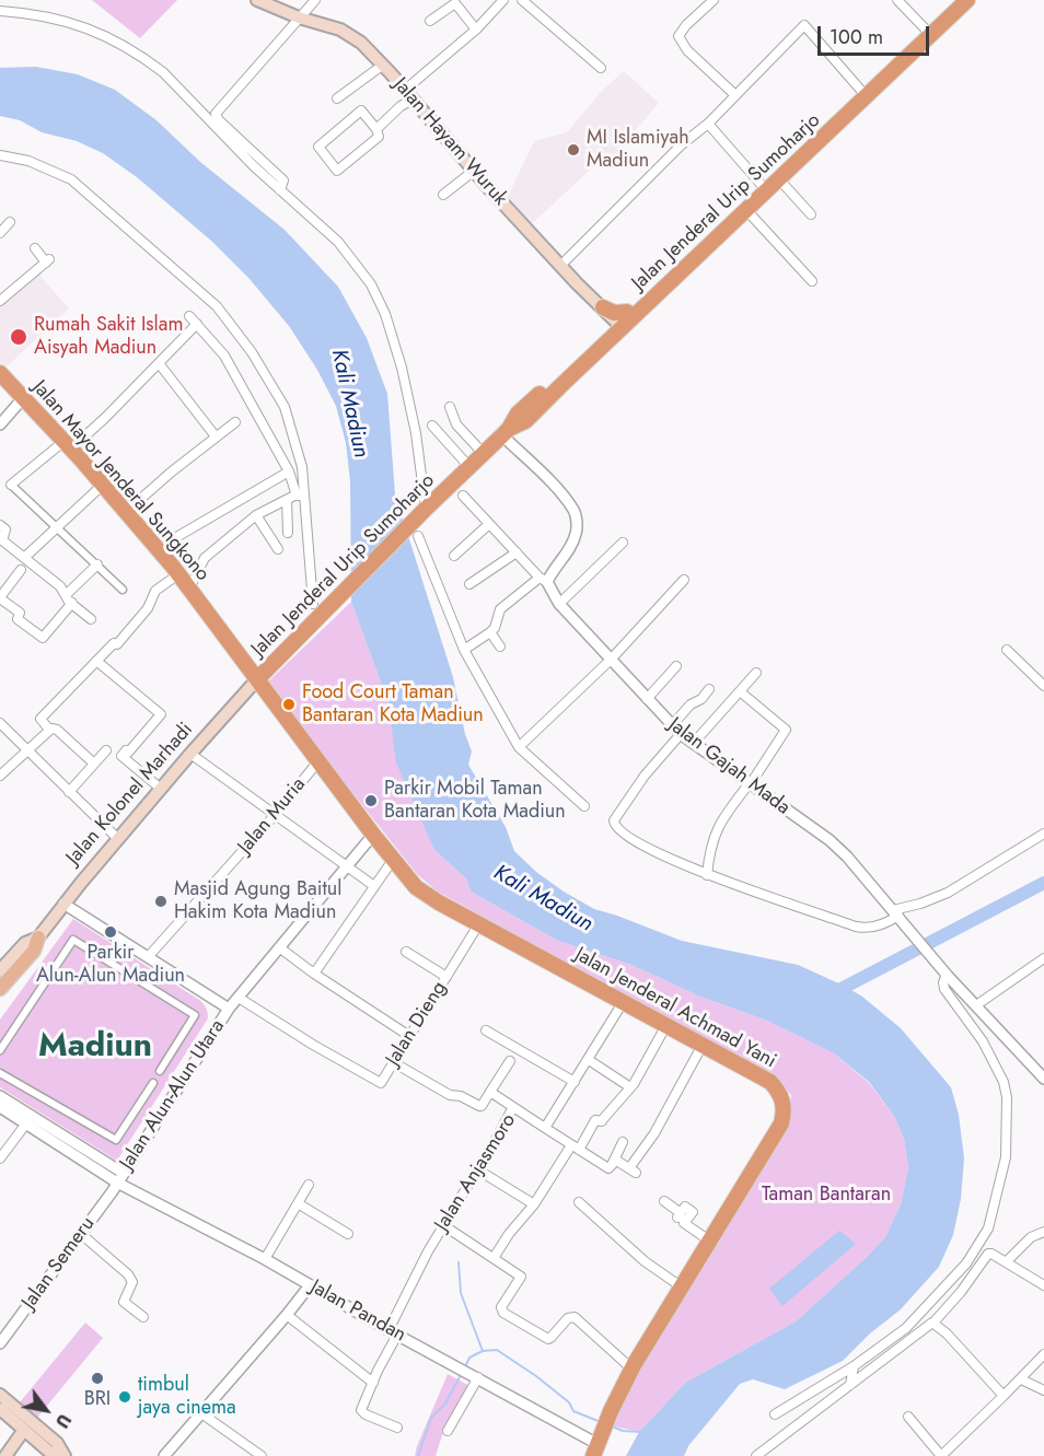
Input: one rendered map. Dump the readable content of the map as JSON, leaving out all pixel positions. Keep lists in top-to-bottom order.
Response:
{
  "streets": {
    "highway": ["Jalan Jenderal Urip Sumoharjo", "Jalan Mayor Jenderal Sungkono", "Jalan Jenderal Achmad Yani"],
    "main road": ["Jalan Hayam Wuruk", "Jalan Kolonel Marhadi"],
    "street": [
      "Jalan Gajah Mada",
      "Jalan Muria",
      "Jalan Dieng",
      "Jalan Alun-Alun Utara",
      "Jalan Anjasmoro",
      "Jalan Semeru",
      "Jalan Pandan"
    ]
  },
  "crossings": [
    ["Jalan Jenderal Urip Sumoharjo", "Jalan Mayor Jenderal Sungkono"],
    ["Jalan Jenderal Urip Sumoharjo", "Jalan Kolonel Marhadi"],
    ["Jalan Jenderal Urip Sumoharjo", "Jalan Jenderal Achmad Yani"],
    ["Jalan Mayor Jenderal Sungkono", "Jalan Kolonel Marhadi"],
    ["Jalan Mayor Jenderal Sungkono", "Jalan Jenderal Achmad Yani"],
    ["Jalan Kolonel Marhadi", "Jalan Jenderal Achmad Yani"],
    ["Jalan Muria", "Jalan Jenderal Achmad Yani"],
    ["Jalan Jenderal Achmad Yani", "Jalan Dieng"],
    ["Jalan Jenderal Achmad Yani", "Jalan Alun-Alun Utara"],
    ["Jalan Jenderal Achmad Yani", "Jalan Anjasmoro"],
    ["Jalan Jenderal Achmad Yani", "Jalan Pandan"],
    ["Jalan Dieng", "Jalan Alun-Alun Utara"],
    ["Jalan Alun-Alun Utara", "Jalan Semeru"],
    ["Jalan Alun-Alun Utara", "Jalan Pandan"],
    ["Jalan Anjasmoro", "Jalan Pandan"],
    ["Jalan Semeru", "Jalan Pandan"]
  ],
  "districts": ["Madiun"],
  "water": ["Kali Madiun"],
  "parks": ["Taman Bantaran"],
  "places": [
    "MI Islamiyah Madiun",
    "Rumah Sakit Islam Aisyah Madiun",
    "Food Court Taman Bantaran Kota Madiun",
    "Parkir Mobil Taman Bantaran Kota Madiun",
    "Masjid Agung Baitul Hakim Kota Madiun",
    "Parkir Alun-Alun Madiun",
    "BRI",
    "timbul jaya cinema"
  ],
  "scale_bar": "100 m",
  "north": "bottom right"
}
